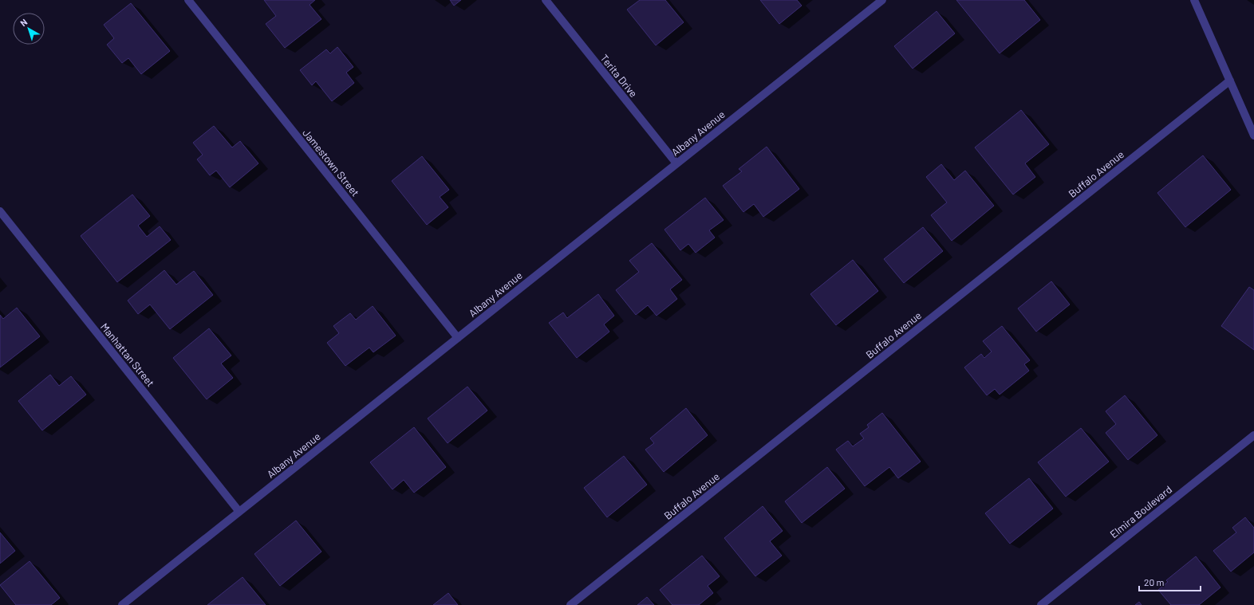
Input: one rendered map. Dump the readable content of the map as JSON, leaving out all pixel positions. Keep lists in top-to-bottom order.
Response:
{
  "streets": {
    "street": [
      "Terita Drive",
      "Albany Avenue",
      "Jamestown Street",
      "Buffalo Avenue",
      "Manhattan Street",
      "Elmira Boulevard"
    ]
  },
  "crossings": [
    ["Terita Drive", "Albany Avenue"],
    ["Albany Avenue", "Jamestown Street"],
    ["Albany Avenue", "Manhattan Street"]
  ],
  "scale_bar": "20 m",
  "north": "top left"
}
